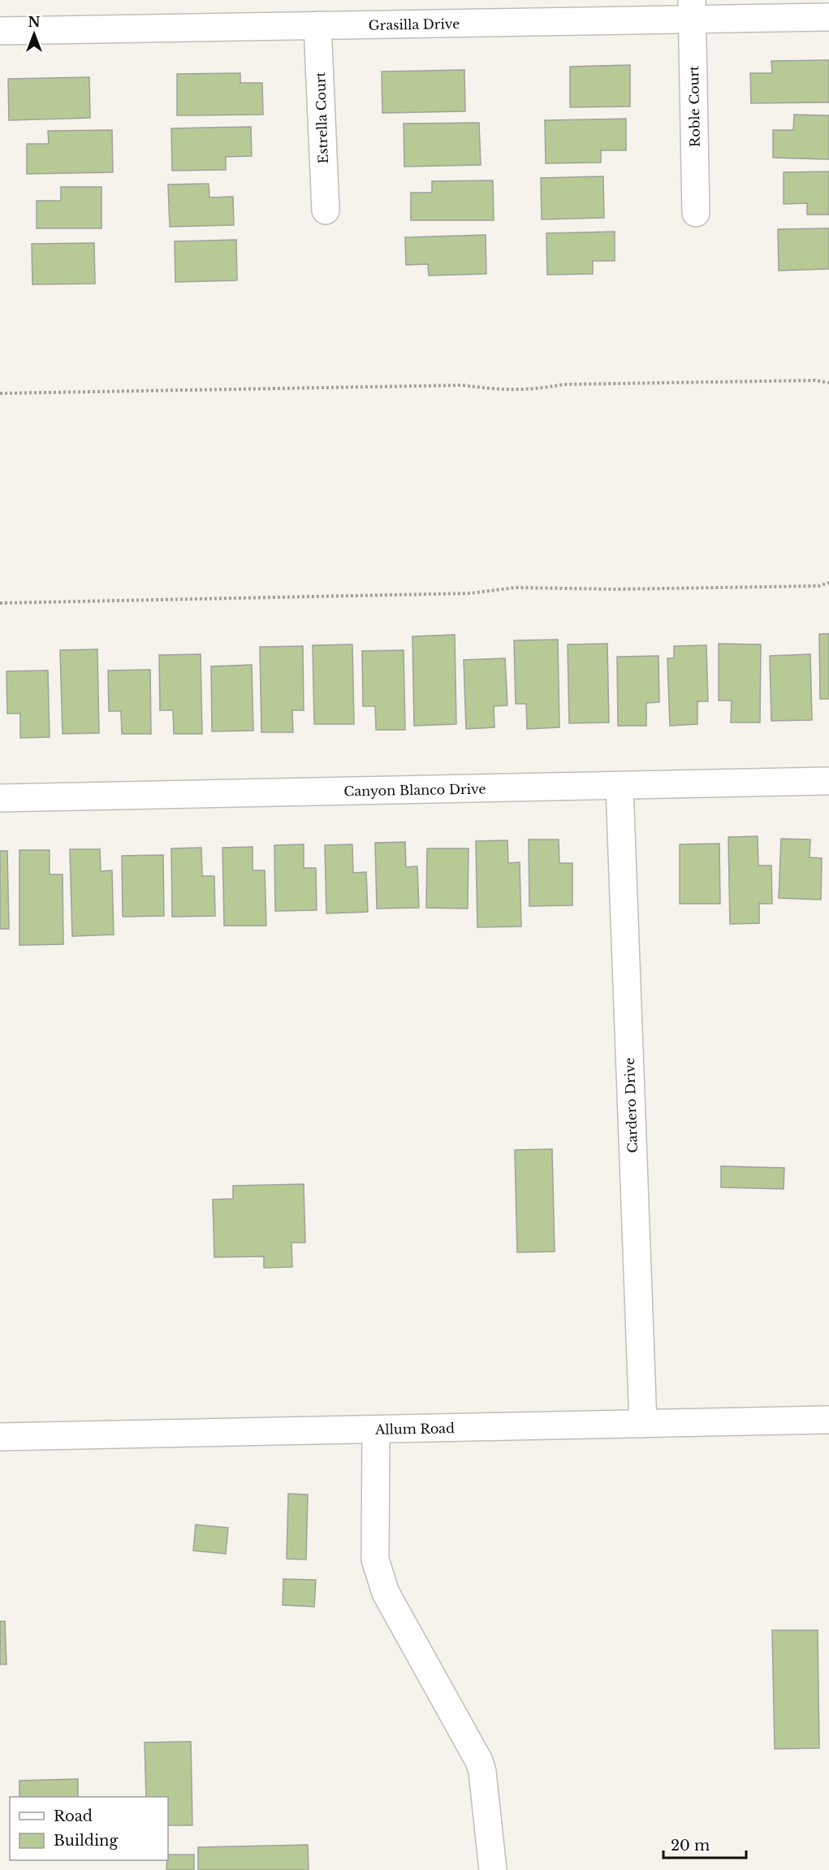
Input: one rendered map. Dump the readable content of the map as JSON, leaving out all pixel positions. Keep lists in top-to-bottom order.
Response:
{
  "streets": {
    "street": [
      "Grasilla Drive",
      "Roble Court",
      "Estrella Court",
      "Canyon Blanco Drive",
      "Cardero Drive",
      "Allum Road"
    ]
  },
  "crossings": [
    ["Grasilla Drive", "Roble Court"],
    ["Grasilla Drive", "Estrella Court"],
    ["Canyon Blanco Drive", "Cardero Drive"],
    ["Cardero Drive", "Allum Road"]
  ],
  "legend": ["Road", "Building"],
  "scale_bar": "20 m",
  "north": "top"
}
